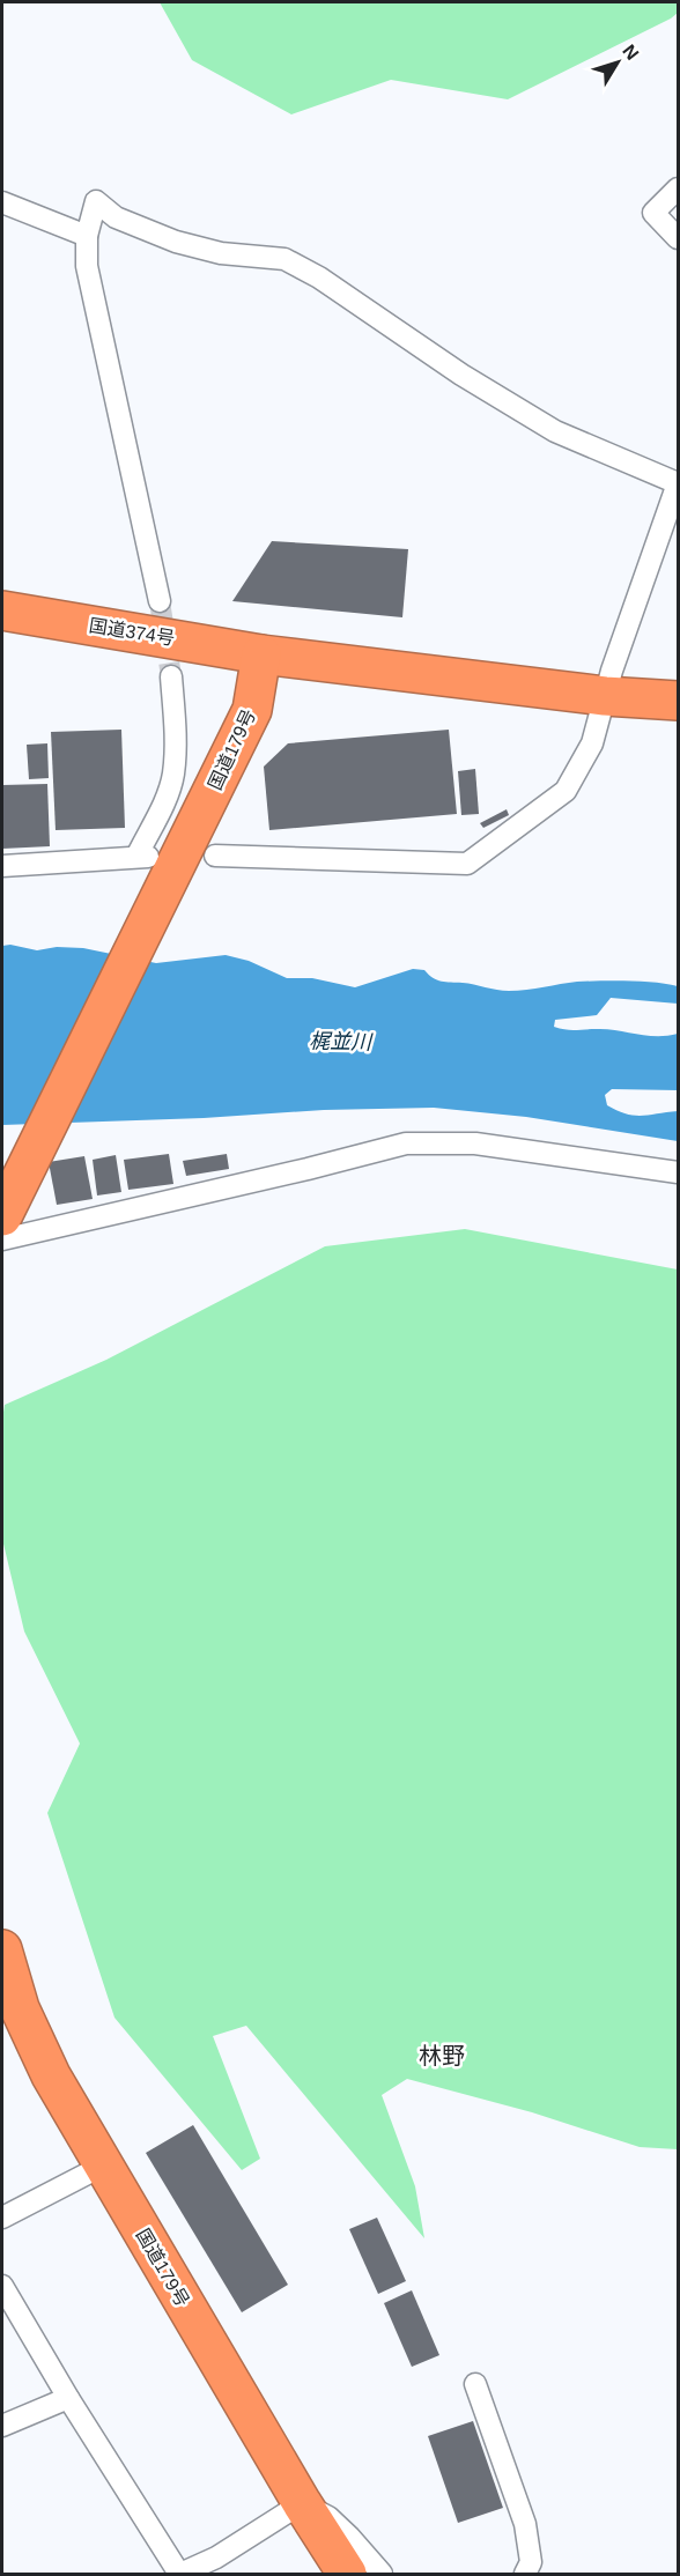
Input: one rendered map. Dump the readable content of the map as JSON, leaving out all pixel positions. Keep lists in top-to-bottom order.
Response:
{
  "streets": {
    "highway": ["国道374号", "国道179号"]
  },
  "crossings": [
    ["国道374号", "国道179号"]
  ],
  "districts": ["林野"],
  "water": ["梶並川"],
  "north": "top right"
}
